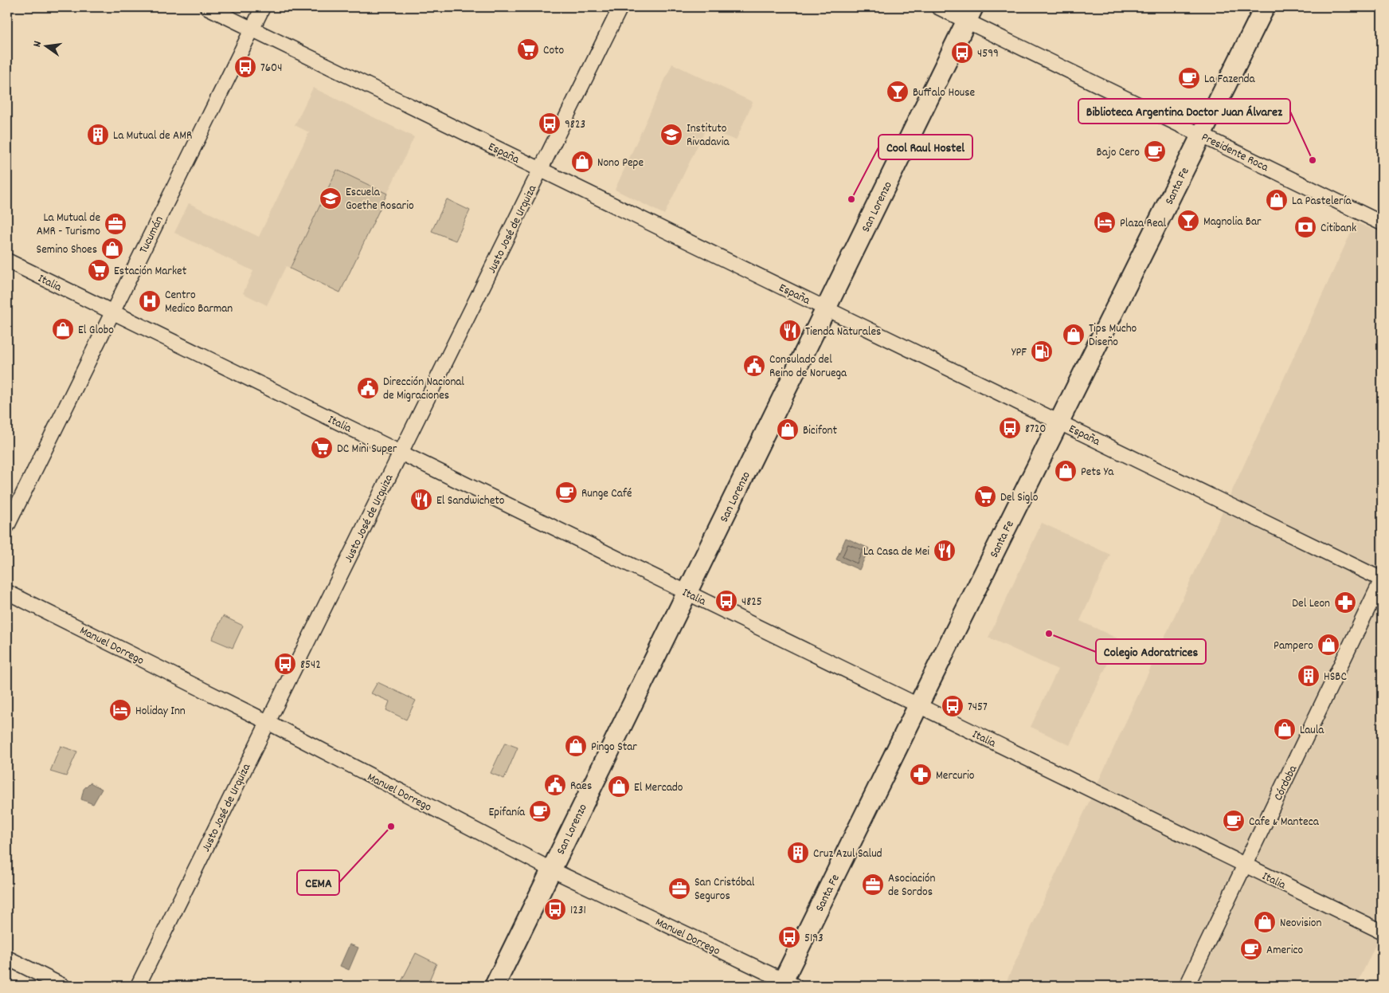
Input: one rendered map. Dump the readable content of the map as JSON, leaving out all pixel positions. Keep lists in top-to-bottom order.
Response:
{
  "streets": {
    "main road": ["Santa Fe", "San Lorenzo"],
    "street": [
      "Presidente Roca",
      "España",
      "Justo José de Urquiza",
      "Tucumán",
      "Italia",
      "Manuel Dorrego",
      "Córdoba"
    ]
  },
  "crossings": [
    ["Presidente Roca", "Santa Fe"],
    ["Presidente Roca", "San Lorenzo"],
    ["España", "Santa Fe"],
    ["España", "San Lorenzo"],
    ["España", "Justo José de Urquiza"],
    ["España", "Tucumán"],
    ["España", "Córdoba"],
    ["Santa Fe", "Italia"],
    ["Santa Fe", "Manuel Dorrego"],
    ["San Lorenzo", "Italia"],
    ["San Lorenzo", "Manuel Dorrego"],
    ["Justo José de Urquiza", "Italia"],
    ["Justo José de Urquiza", "Manuel Dorrego"],
    ["Tucumán", "Italia"],
    ["Italia", "Córdoba"]
  ],
  "places": {
    "supermarket": [
      "Coto",
      "Estación Market",
      "DC Mini Super",
      "Del Siglo"
    ],
    "bus stop": [
      "4599",
      "7604",
      "9823",
      "8720",
      "4825",
      "8542",
      "7457",
      "1231",
      "5193"
    ],
    "cafe": [
      "La Fazenda",
      "Bajo Cero",
      "Runge Café",
      "Epifanía",
      "Cafe & Manteca",
      "Americo"
    ],
    "bar": ["Buffalo House", "Magnolia Bar"],
    "building": ["La Mutual de AMR", "HSBC", "Cruz Azul Salud"],
    "school or university": ["Instituto Rivadavia", "Escuela Goethe Rosario"],
    "other": [
      "Biblioteca Argentina Doctor Juan Álvarez",
      "Cool Raul Hostel",
      "Colegio Adoratrices",
      "CEMA"
    ],
    "shop": [
      "Nono Pepe",
      "La Pastelería",
      "Semino Shoes",
      "El Globo",
      "Tips Mucho Diseño",
      "Bicifont",
      "Pets Ya",
      "Pampero",
      "Laula",
      "Pingo Star",
      "El Mercado",
      "Neovision"
    ],
    "hotel": ["Plaza Real", "Holiday Inn"],
    "office": ["La Mutual de AMR - Turismo", "Asociación de Sordos", "San Cristóbal Seguros"],
    "bank": ["Citibank"],
    "hospital": ["Centro Medico Barman"],
    "restaurant": ["Tienda Naturales", "El Sandwicheto", "La Casa de Mei"],
    "fuel station": ["YPF"],
    "public building": ["Consulado del Reino de Noruega", "Dirección Nacional de Migraciones", "Raes"],
    "pharmacy": ["Del Leon", "Mercurio"]
  },
  "north": "left"
}
